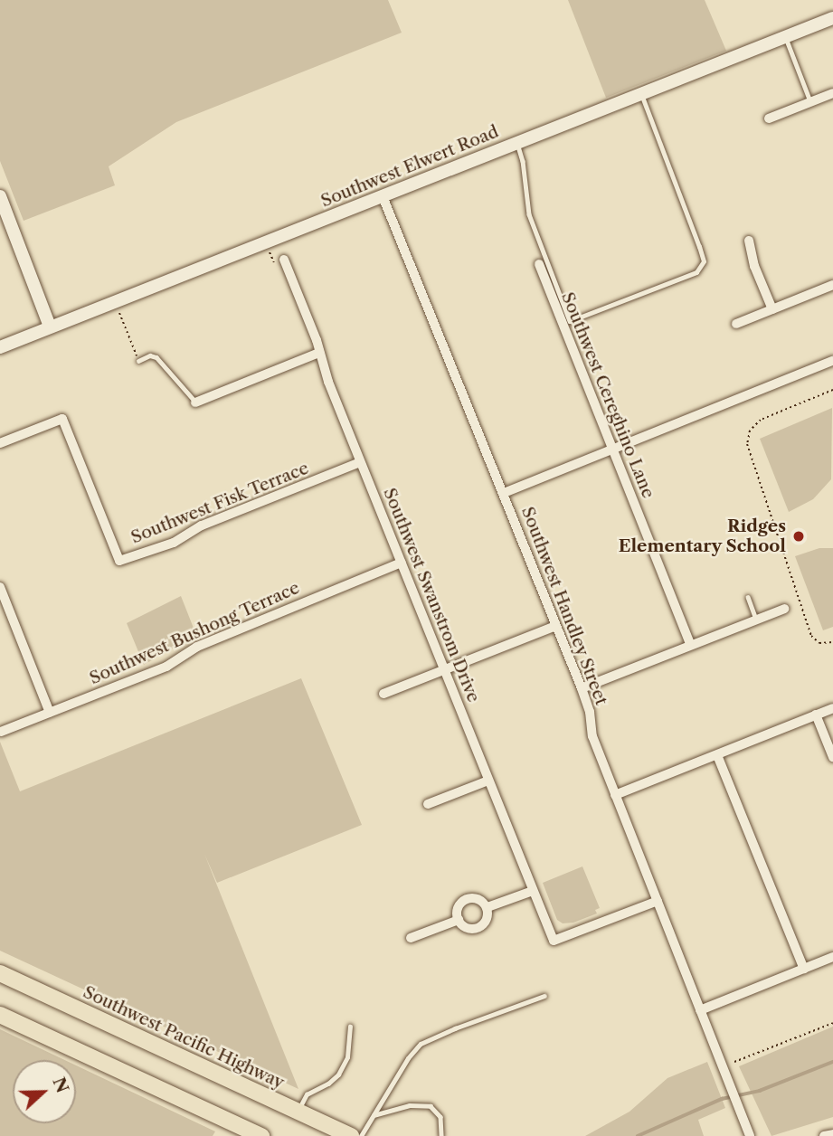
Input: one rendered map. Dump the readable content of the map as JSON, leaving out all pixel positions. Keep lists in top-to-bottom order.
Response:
{
  "streets": {
    "highway": ["Southwest Pacific Highway"],
    "main road": ["Southwest Elwert Road"],
    "street": [
      "Southwest Cereghino Lane",
      "Southwest Fisk Terrace",
      "Southwest Swanstrom Drive",
      "Southwest Handley Street",
      "Southwest Bushong Terrace"
    ]
  },
  "crossings": [
    ["Southwest Elwert Road", "Southwest Handley Street"],
    ["Southwest Fisk Terrace", "Southwest Swanstrom Drive"],
    ["Southwest Swanstrom Drive", "Southwest Handley Street"],
    ["Southwest Swanstrom Drive", "Southwest Bushong Terrace"]
  ],
  "places": ["Ridges Elementary School"],
  "north": "right"
}
